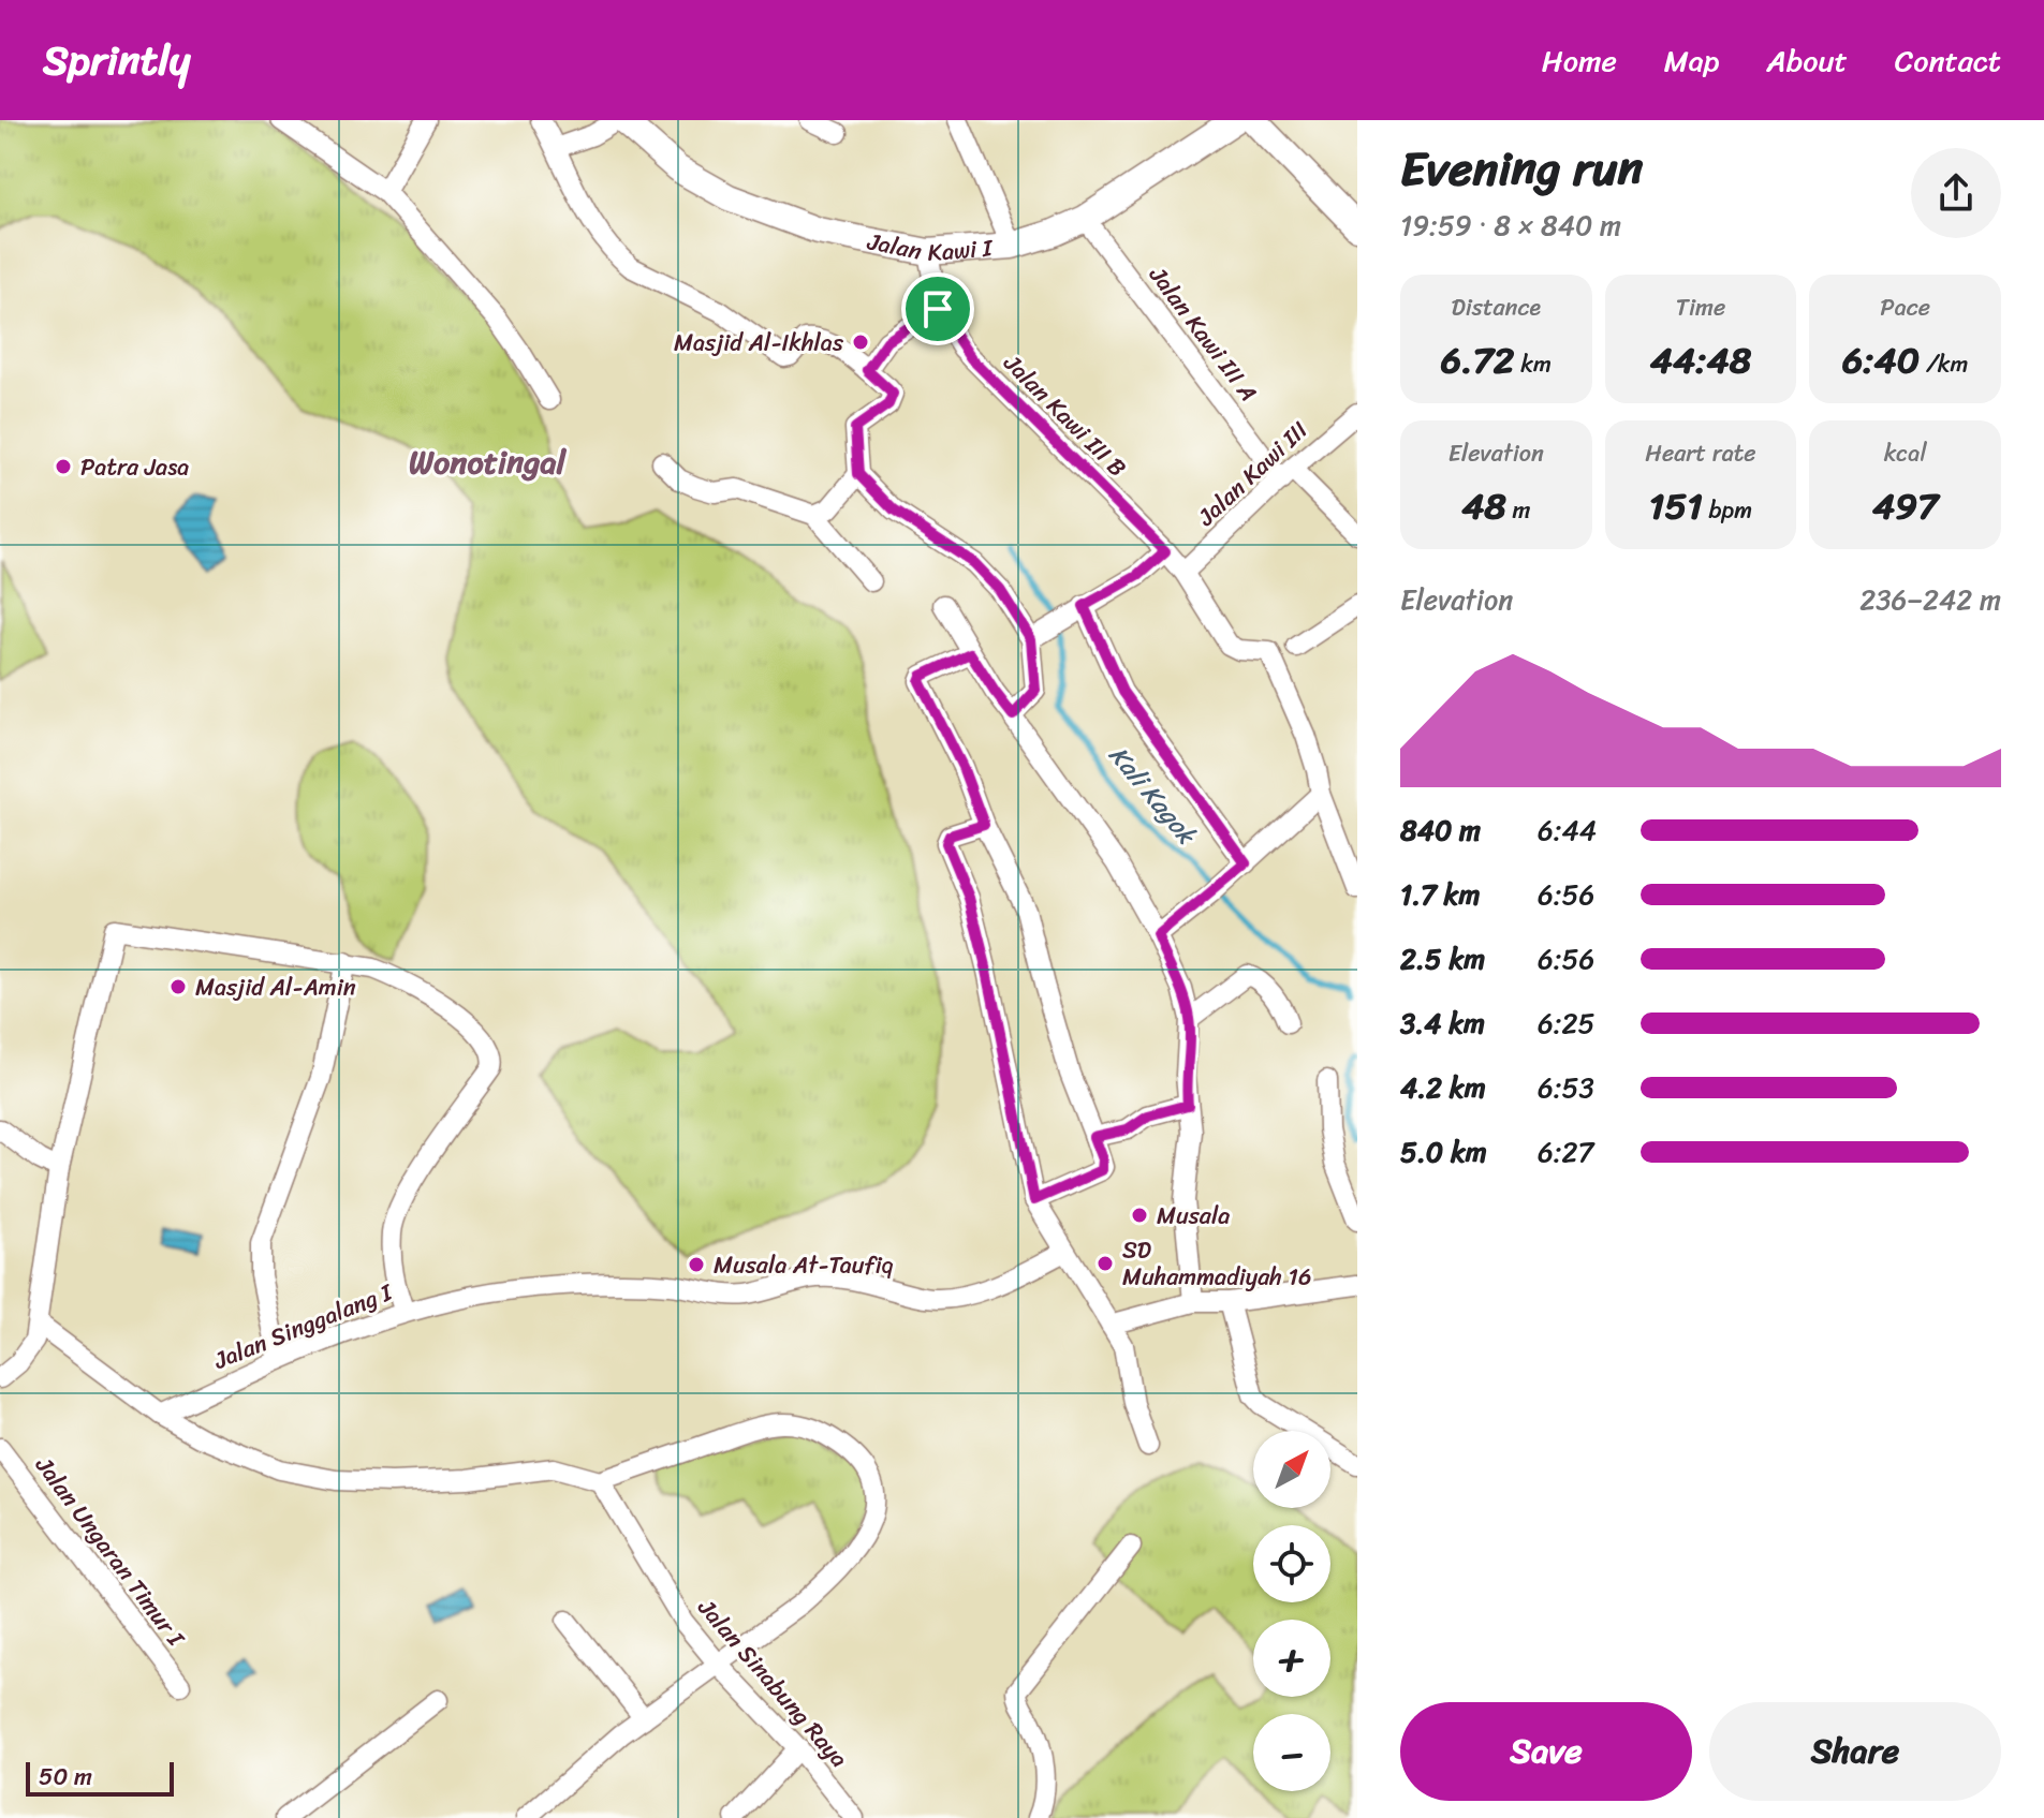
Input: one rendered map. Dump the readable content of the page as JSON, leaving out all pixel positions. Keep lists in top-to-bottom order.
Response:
{
  "streets": {
    "street": [
      "Jalan Kawi I",
      "Jalan Kawi III A",
      "Jalan Kawi III B",
      "Jalan Kawi III",
      "Jalan Singgalang I",
      "Jalan Ungaran Timur I",
      "Jalan Sinabung Raya"
    ]
  },
  "crossings": [
    ["Jalan Kawi I", "Jalan Kawi III A"],
    ["Jalan Kawi I", "Jalan Kawi III B"],
    ["Jalan Kawi III A", "Jalan Kawi III"],
    ["Jalan Kawi III B", "Jalan Kawi III"]
  ],
  "districts": ["Wonotingal"],
  "water": ["Kali Kagok"],
  "places": [
    "Masjid Al-Ikhlas",
    "Patra Jasa",
    "Masjid Al-Amin",
    "Musala",
    "SD Muhammadiyah 16",
    "Musala At-Taufiq"
  ],
  "scale_bar": "50 m",
  "north": "top right",
  "page": {
    "header": "Sprintly",
    "nav": [
      "Home",
      "Map",
      "About",
      "Contact"
    ],
    "heading": ["Evening run", "19:59 · 8 × 840 m"],
    "stats": [
      ["Distance", "6.72 km"],
      ["Time", "44:48"],
      ["Pace", "6:40 /km"],
      ["Elevation", "48 m"],
      ["Heart rate", "151 bpm"],
      ["kcal", "497"]
    ],
    "chart": ["Elevation", "236–242 m"],
    "list": [
      {
        "name": "840 m",
        "note": "6:44"
      },
      {
        "name": "1.7 km",
        "note": "6:56"
      },
      {
        "name": "2.5 km",
        "note": "6:56"
      },
      {
        "name": "3.4 km",
        "note": "6:25"
      },
      {
        "name": "4.2 km",
        "note": "6:53"
      },
      {
        "name": "5.0 km",
        "note": "6:27"
      }
    ],
    "map_buttons": ["+", "−"],
    "buttons": ["Save", "Share"],
    "scale": "50 m"
  }
}
